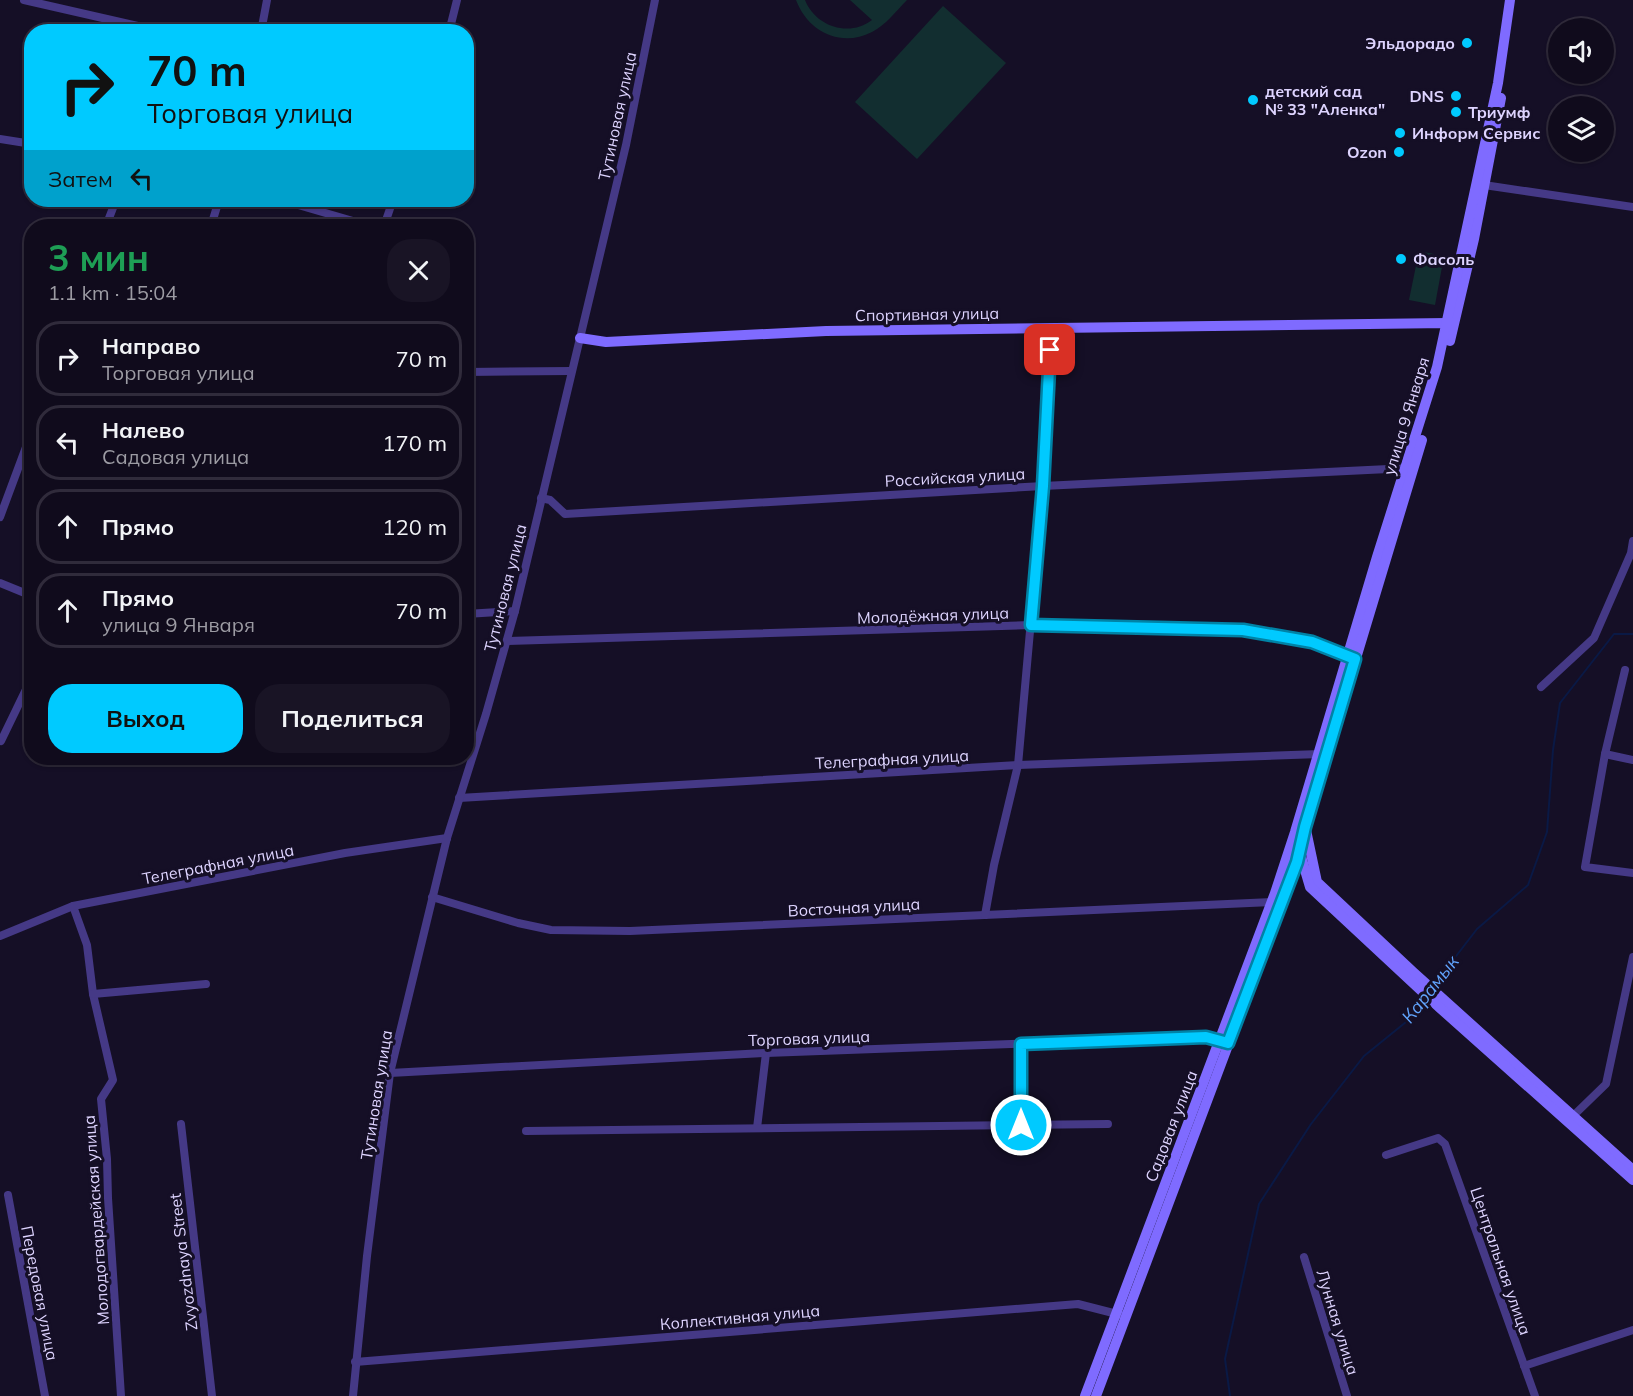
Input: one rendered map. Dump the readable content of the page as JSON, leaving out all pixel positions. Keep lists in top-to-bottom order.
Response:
{
  "streets": {
    "main road": ["Спортивная улица", "улица 9 Января", "Садовая улица"],
    "street": [
      "Тутиновая улица",
      "Российская улица",
      "Молодёжная улица",
      "Телеграфная улица",
      "Восточная улица",
      "Торговая улица",
      "Молодогвардейская улица",
      "Центральная улица",
      "Zvyozdnaya Street",
      "Передовая улица",
      "Коллективная улица",
      "Лунная улица"
    ]
  },
  "crossings": [
    ["Тутиновая улица", "Спортивная улица"],
    ["Тутиновая улица", "Российская улица"],
    ["Тутиновая улица", "Молодёжная улица"],
    ["Тутиновая улица", "Телеграфная улица"],
    ["Тутиновая улица", "Восточная улица"],
    ["Тутиновая улица", "Торговая улица"],
    ["Тутиновая улица", "Коллективная улица"],
    ["Спортивная улица", "улица 9 Января"],
    ["улица 9 Января", "Российская улица"],
    ["улица 9 Января", "Молодёжная улица"],
    ["улица 9 Января", "Телеграфная улица"],
    ["улица 9 Января", "Садовая улица"],
    ["Телеграфная улица", "Молодогвардейская улица"],
    ["Восточная улица", "Садовая улица"],
    ["Торговая улица", "Садовая улица"],
    ["Садовая улица", "Коллективная улица"]
  ],
  "water": ["Карамык"],
  "places": [
    "Эльдорадо",
    "DNS",
    "детский сад № 33 \"Аленка\"",
    "Триумф",
    "Информ Сервис",
    "Ozon",
    "Фасоль"
  ],
  "page": {
    "turn": ["70 m", "Торговая улица"],
    "then": "Затем",
    "heading": ["3 мин", "1.1 km · 15:04"],
    "list": [
      {
        "name": "Направо",
        "note": "Торговая улица",
        "value": "70 m"
      },
      {
        "name": "Налево",
        "note": "Садовая улица",
        "value": "170 m"
      },
      {
        "name": "Прямо",
        "value": "120 m"
      },
      {
        "name": "Прямо",
        "note": "улица 9 Января",
        "value": "70 m"
      }
    ],
    "buttons": ["Выход", "Поделиться"]
  }
}
